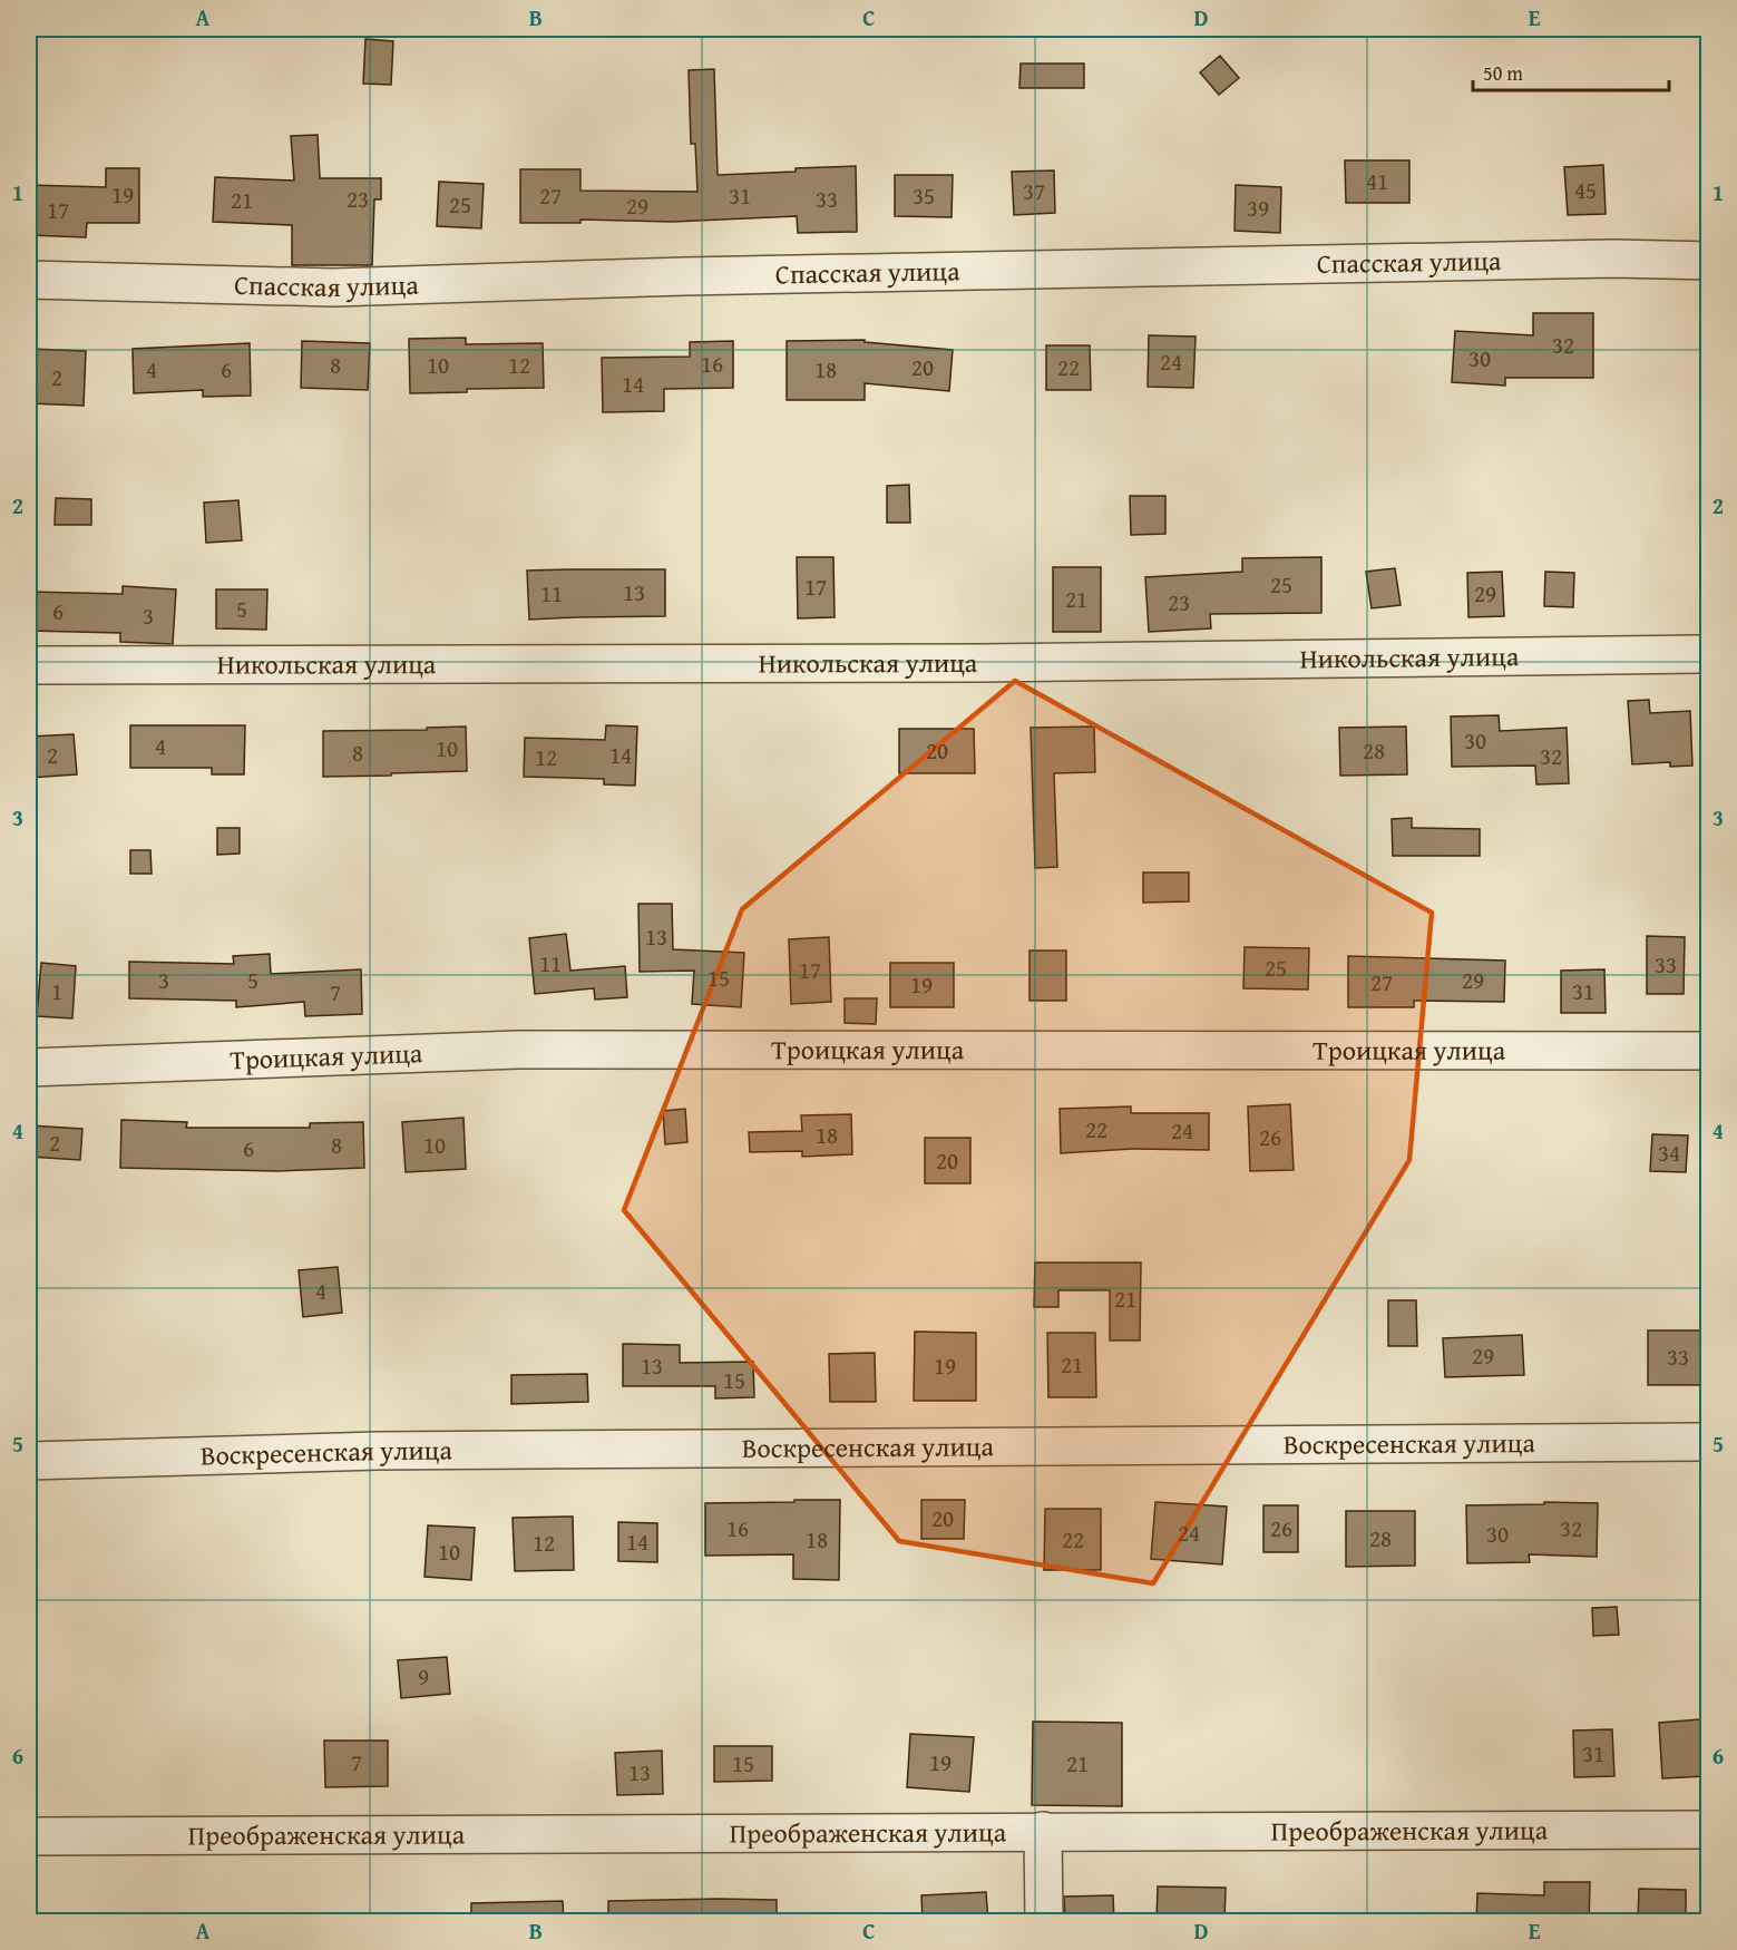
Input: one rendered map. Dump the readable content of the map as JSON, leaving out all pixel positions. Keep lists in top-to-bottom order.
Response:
{
  "streets": {
    "street": [
      "Спасская улица",
      "Никольская улица",
      "Троицкая улица",
      "Воскресенская улица",
      "Преображенская улица"
    ]
  },
  "house_numbers": [
    "41",
    "45",
    "37",
    "19",
    "27",
    "31",
    "35",
    "23",
    "33",
    "21",
    "25",
    "29",
    "39",
    "17",
    "32",
    "30",
    "24",
    "16",
    "8",
    "10",
    "12",
    "20",
    "22",
    "4",
    "6",
    "18",
    "2",
    "14",
    "25",
    "17",
    "13",
    "11",
    "29",
    "21",
    "23",
    "5",
    "6",
    "3",
    "30",
    "4",
    "10",
    "20",
    "28",
    "8",
    "2",
    "14",
    "32",
    "12",
    "13",
    "11",
    "33",
    "25",
    "17",
    "15",
    "3",
    "5",
    "29",
    "27",
    "19",
    "1",
    "31",
    "7",
    "22",
    "24",
    "18",
    "26",
    "2",
    "8",
    "10",
    "6",
    "34",
    "20",
    "4",
    "21",
    "29",
    "33",
    "21",
    "13",
    "19",
    "15",
    "20",
    "16",
    "26",
    "32",
    "24",
    "30",
    "28",
    "18",
    "22",
    "14",
    "12",
    "10",
    "9",
    "31",
    "7",
    "19",
    "15",
    "21",
    "13"
  ],
  "scale_bar": "50 m",
  "grid": {
    "columns": [
      "A",
      "B",
      "C",
      "D",
      "E"
    ],
    "rows": [
      "1",
      "2",
      "3",
      "4",
      "5",
      "6"
    ]
  }
}
